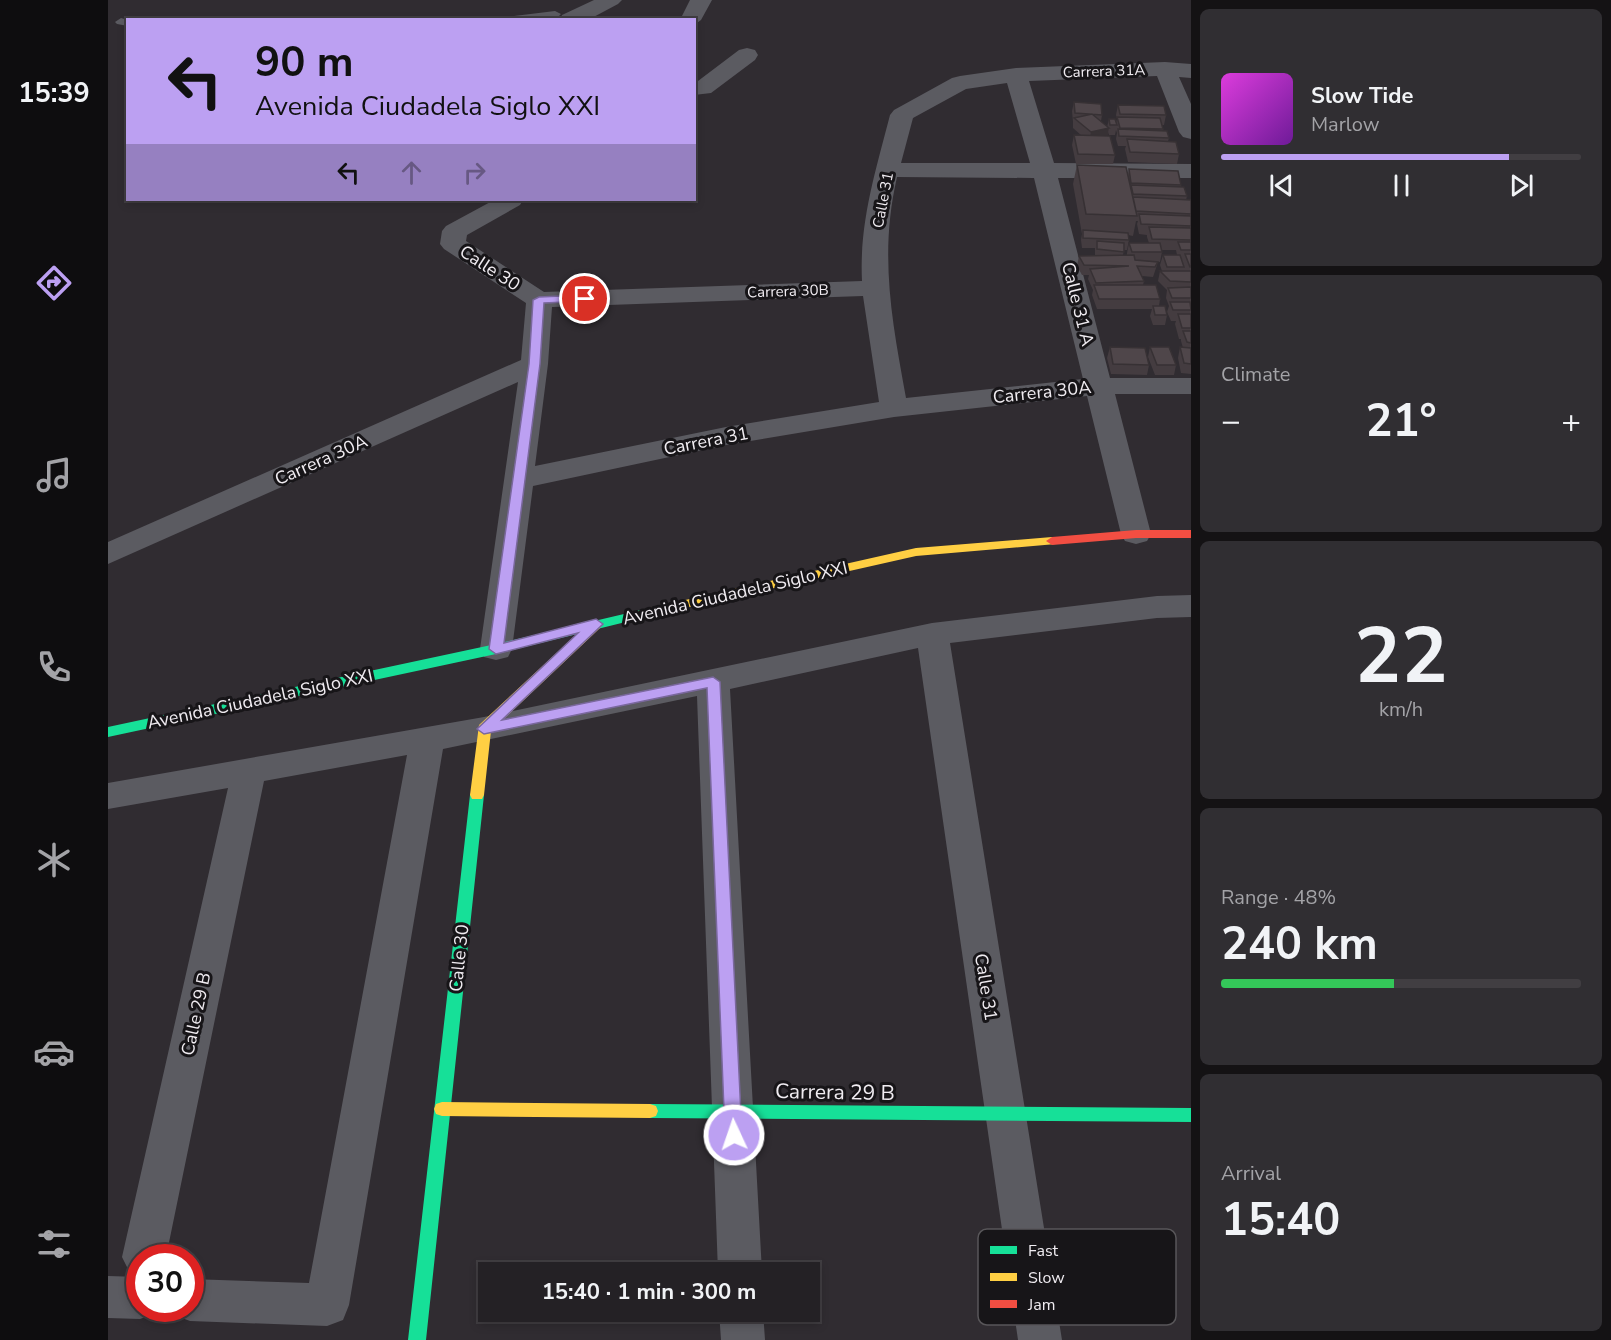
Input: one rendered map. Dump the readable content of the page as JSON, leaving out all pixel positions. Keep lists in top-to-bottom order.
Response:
{
  "streets": {
    "street": [
      "Carrera 31A",
      "Calle 31",
      "Calle 30",
      "Carrera 30B",
      "Calle 31 A",
      "Carrera 30A",
      "Carrera 31",
      "Avenida Ciudadela Siglo XXI",
      "Calle 29 B",
      "Carrera 29 B"
    ]
  },
  "crossings": [
    ["Carrera 31A", "Calle 31"],
    ["Carrera 31A", "Calle 31 A"],
    ["Calle 31", "Carrera 30B"],
    ["Calle 31", "Calle 31 A"],
    ["Calle 31", "Carrera 30A"],
    ["Calle 31", "Carrera 31"],
    ["Calle 31", "Carrera 29 B"],
    ["Calle 30", "Carrera 30B"],
    ["Calle 30", "Carrera 30A"],
    ["Calle 30", "Carrera 31"],
    ["Calle 30", "Avenida Ciudadela Siglo XXI"],
    ["Calle 30", "Carrera 29 B"],
    ["Calle 31 A", "Carrera 30A"],
    ["Calle 31 A", "Avenida Ciudadela Siglo XXI"],
    ["Carrera 30A", "Carrera 31"]
  ],
  "legend": ["Fast", "Slow", "Jam"],
  "page": {
    "tabs": "15:39",
    "turn": ["90 m", "Avenida Ciudadela Siglo XXI"],
    "song": ["Slow Tide", "Marlow"],
    "tile": [
      "Climate",
      ["22", "km/h"],
      ["Range · 48%", "240 km"],
      ["Arrival", "15:40"]
    ],
    "heat": ["−", "21°", "+"],
    "limit": "30",
    "trip": "15:40 · 1 min · 300 m"
  }
}
